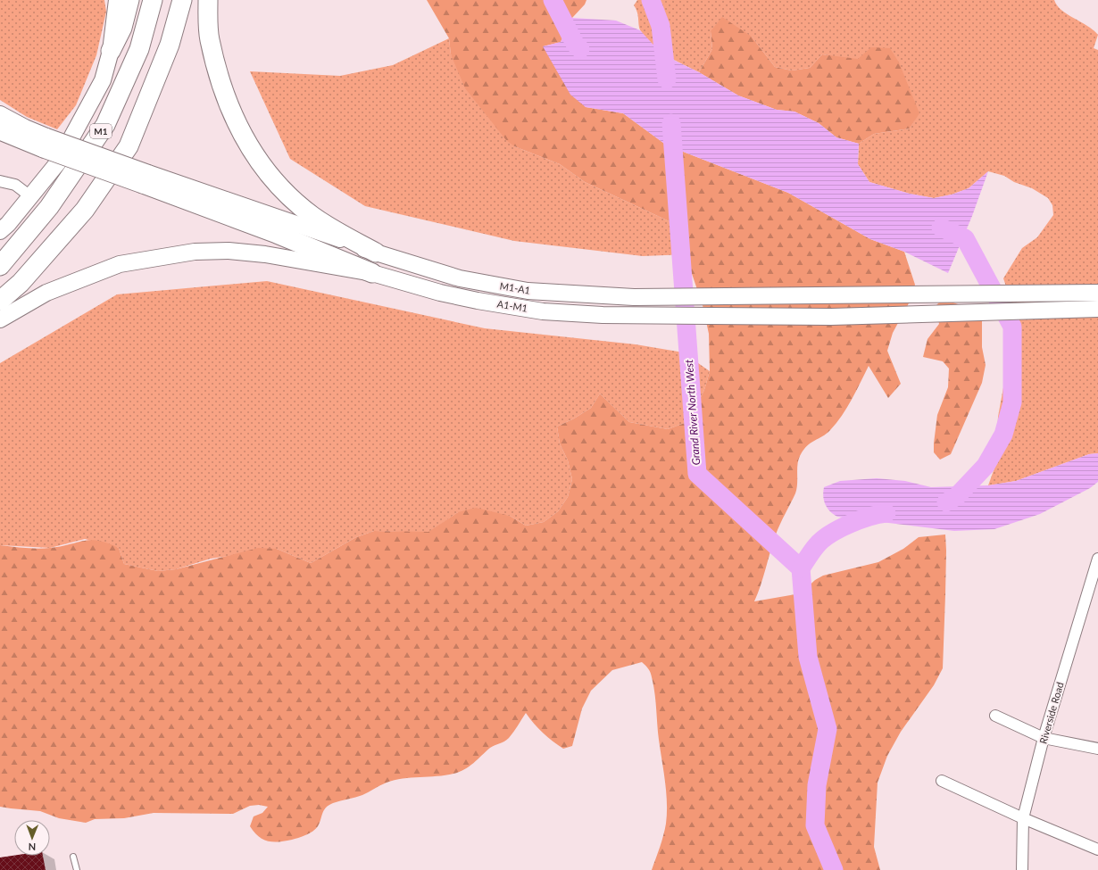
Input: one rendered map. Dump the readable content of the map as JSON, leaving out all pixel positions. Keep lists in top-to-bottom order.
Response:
{
  "streets": {
    "highway": ["M1"],
    "main road": ["M1-A1", "A1-M1"],
    "street": ["Riverside Road"]
  },
  "water": ["Grand River North West"],
  "north": "bottom"
}
